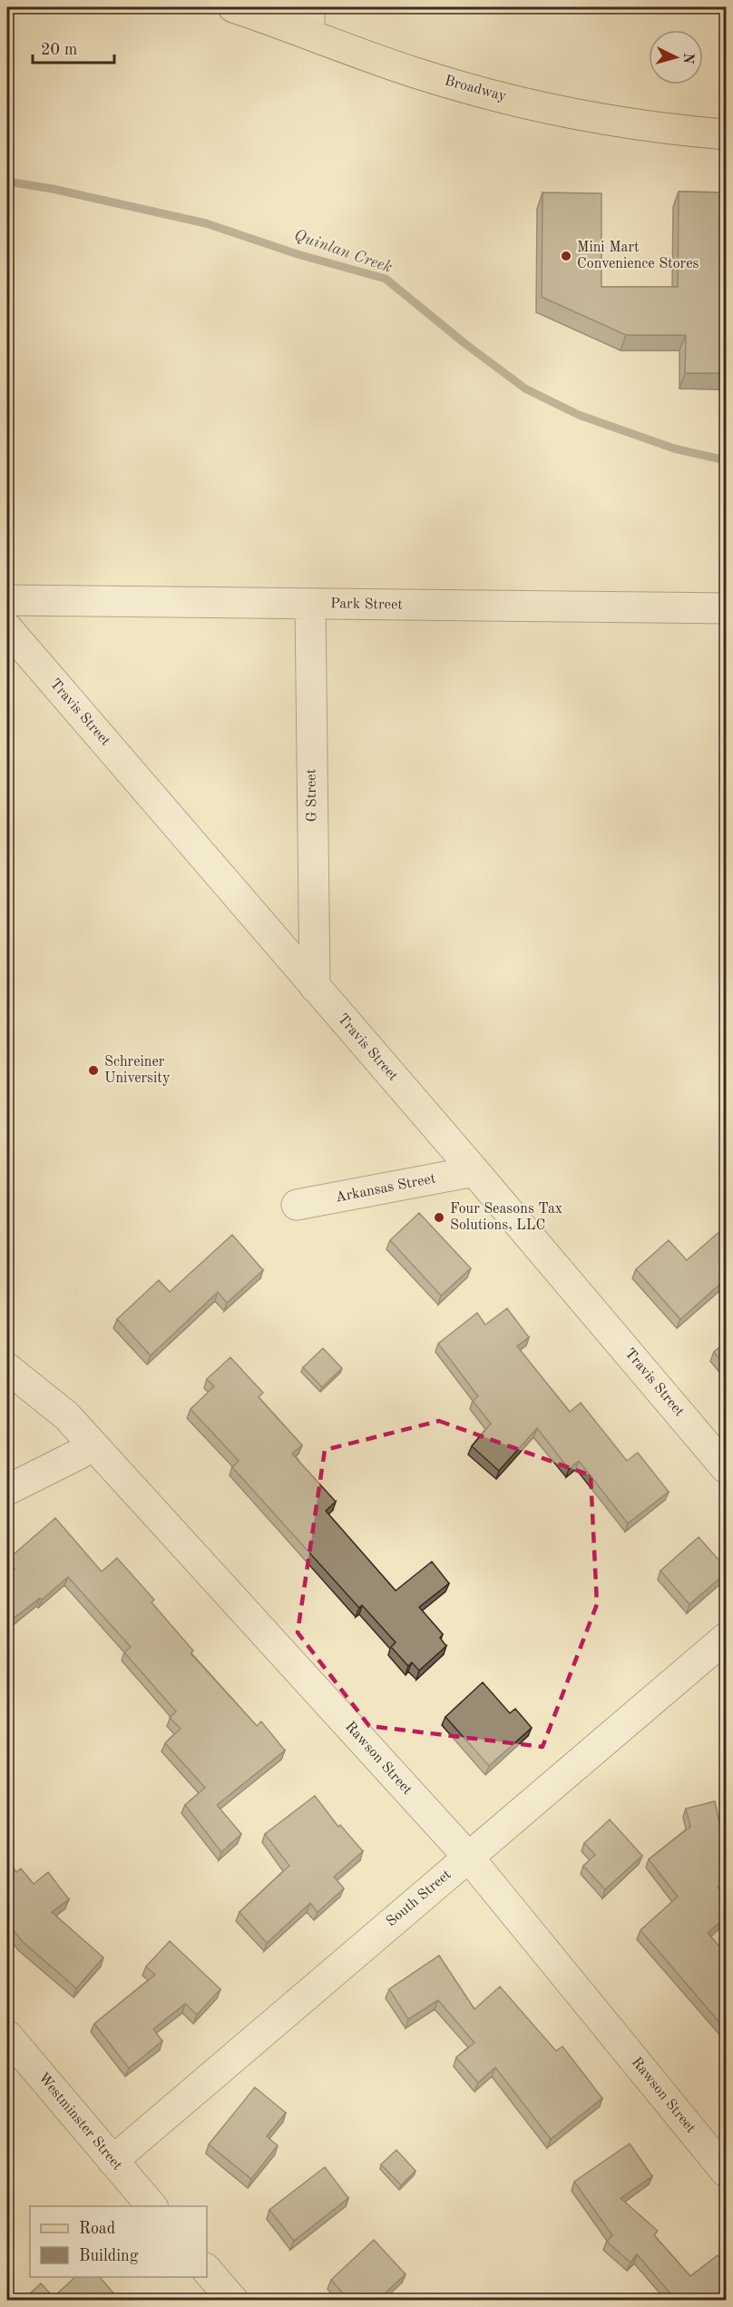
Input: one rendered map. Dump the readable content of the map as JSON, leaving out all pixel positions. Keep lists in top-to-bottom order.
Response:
{
  "streets": {
    "main road": ["Broadway"],
    "street": [
      "Park Street",
      "Travis Street",
      "G Street",
      "Arkansas Street",
      "Rawson Street",
      "South Street",
      "Westminster Street"
    ]
  },
  "crossings": [
    ["Park Street", "G Street"],
    ["Travis Street", "G Street"],
    ["Travis Street", "Arkansas Street"],
    ["Rawson Street", "South Street"],
    ["South Street", "Westminster Street"]
  ],
  "water": ["Quinlan Creek"],
  "places": ["Mini Mart Convenience Stores", "Schreiner University", "Four Seasons Tax Solutions, LLC"],
  "legend": ["Road", "Building"],
  "scale_bar": "20 m",
  "north": "right"
}
